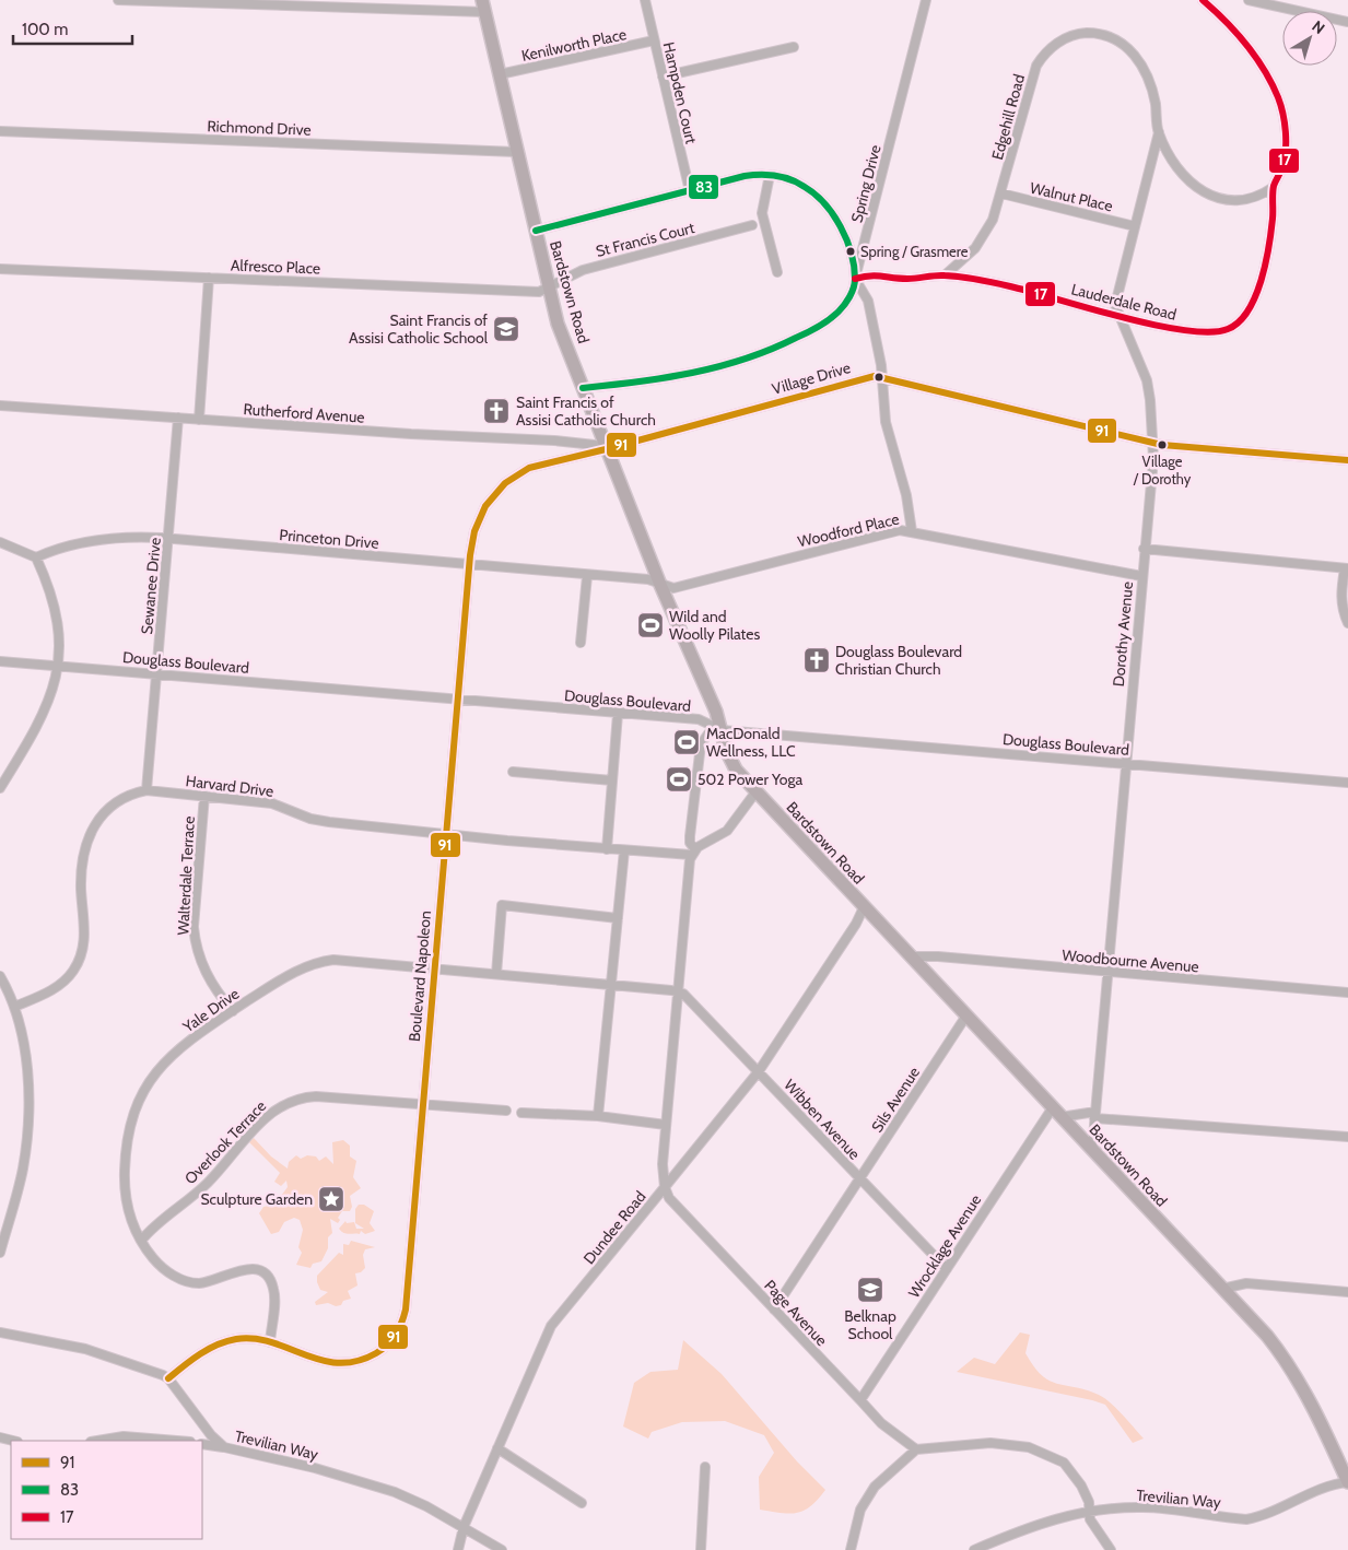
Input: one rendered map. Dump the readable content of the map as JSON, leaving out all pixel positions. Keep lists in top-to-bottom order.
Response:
{
  "streets": {
    "main road": ["Bardstown Road"],
    "street": [
      "Kenilworth Place",
      "Hampden Court",
      "Edgehill Road",
      "Richmond Drive",
      "Spring Drive",
      "Walnut Place",
      "St Francis Court",
      "Alfresco Place",
      "Lauderdale Road",
      "Village Drive",
      "Rutherford Avenue",
      "Woodford Place",
      "Princeton Drive",
      "Sewanee Drive",
      "Dorothy Avenue",
      "Douglass Boulevard",
      "Harvard Drive",
      "Walterdale Terrace",
      "Woodbourne Avenue",
      "Boulevard Napoleon",
      "Yale Drive",
      "Sils Avenue",
      "Wibben Avenue",
      "Overlook Terrace",
      "Dundee Road",
      "Wrocklage Avenue",
      "Page Avenue",
      "Trevilian Way"
    ]
  },
  "crossings": [
    ["Kenilworth Place", "Hampden Court"],
    ["Kenilworth Place", "Bardstown Road"],
    ["Edgehill Road", "Walnut Place"],
    ["Edgehill Road", "Lauderdale Road"],
    ["Edgehill Road", "Dorothy Avenue"],
    ["Richmond Drive", "Bardstown Road"],
    ["Spring Drive", "Lauderdale Road"],
    ["Walnut Place", "Dorothy Avenue"],
    ["St Francis Court", "Alfresco Place"],
    ["St Francis Court", "Bardstown Road"],
    ["Alfresco Place", "Bardstown Road"],
    ["Bardstown Road", "Village Drive"],
    ["Bardstown Road", "Rutherford Avenue"],
    ["Bardstown Road", "Woodford Place"],
    ["Bardstown Road", "Princeton Drive"],
    ["Bardstown Road", "Dorothy Avenue"],
    ["Bardstown Road", "Douglass Boulevard"],
    ["Bardstown Road", "Woodbourne Avenue"],
    ["Bardstown Road", "Boulevard Napoleon"],
    ["Bardstown Road", "Sils Avenue"],
    ["Bardstown Road", "Dundee Road"],
    ["Bardstown Road", "Wrocklage Avenue"],
    ["Bardstown Road", "Trevilian Way"],
    ["Lauderdale Road", "Dorothy Avenue"],
    ["Village Drive", "Rutherford Avenue"],
    ["Village Drive", "Dorothy Avenue"],
    ["Village Drive", "Boulevard Napoleon"],
    ["Rutherford Avenue", "Sewanee Drive"],
    ["Rutherford Avenue", "Boulevard Napoleon"],
    ["Woodford Place", "Princeton Drive"],
    ["Woodford Place", "Dorothy Avenue"],
    ["Princeton Drive", "Sewanee Drive"],
    ["Princeton Drive", "Boulevard Napoleon"],
    ["Sewanee Drive", "Douglass Boulevard"],
    ["Sewanee Drive", "Harvard Drive"],
    ["Dorothy Avenue", "Douglass Boulevard"],
    ["Dorothy Avenue", "Woodbourne Avenue"],
    ["Douglass Boulevard", "Boulevard Napoleon"],
    ["Douglass Boulevard", "Dundee Road"],
    ["Harvard Drive", "Walterdale Terrace"],
    ["Harvard Drive", "Boulevard Napoleon"],
    ["Harvard Drive", "Dundee Road"],
    ["Walterdale Terrace", "Yale Drive"],
    ["Boulevard Napoleon", "Yale Drive"],
    ["Boulevard Napoleon", "Overlook Terrace"],
    ["Boulevard Napoleon", "Trevilian Way"],
    ["Yale Drive", "Wibben Avenue"],
    ["Yale Drive", "Overlook Terrace"],
    ["Yale Drive", "Dundee Road"],
    ["Sils Avenue", "Wibben Avenue"],
    ["Sils Avenue", "Page Avenue"],
    ["Wibben Avenue", "Dundee Road"],
    ["Wibben Avenue", "Wrocklage Avenue"],
    ["Dundee Road", "Page Avenue"],
    ["Dundee Road", "Trevilian Way"],
    ["Wrocklage Avenue", "Page Avenue"]
  ],
  "places": {
    "other": ["Spring / Grasmere", "Village / Dorothy"],
    "school or university": ["Saint Francis of Assisi Catholic School", "Belknap School"],
    "church": ["Saint Francis of Assisi Catholic Church", "Douglass Boulevard Christian Church"],
    "sports": ["Wild and Woolly Pilates", "MacDonald Wellness, LLC", "502 Power Yoga"],
    "place": ["Sculpture Garden"]
  },
  "lines": ["transit line 17", "transit line 83", "transit line 91"],
  "legend": ["91", "83", "17"],
  "scale_bar": "100 m",
  "north": "top right"
}
